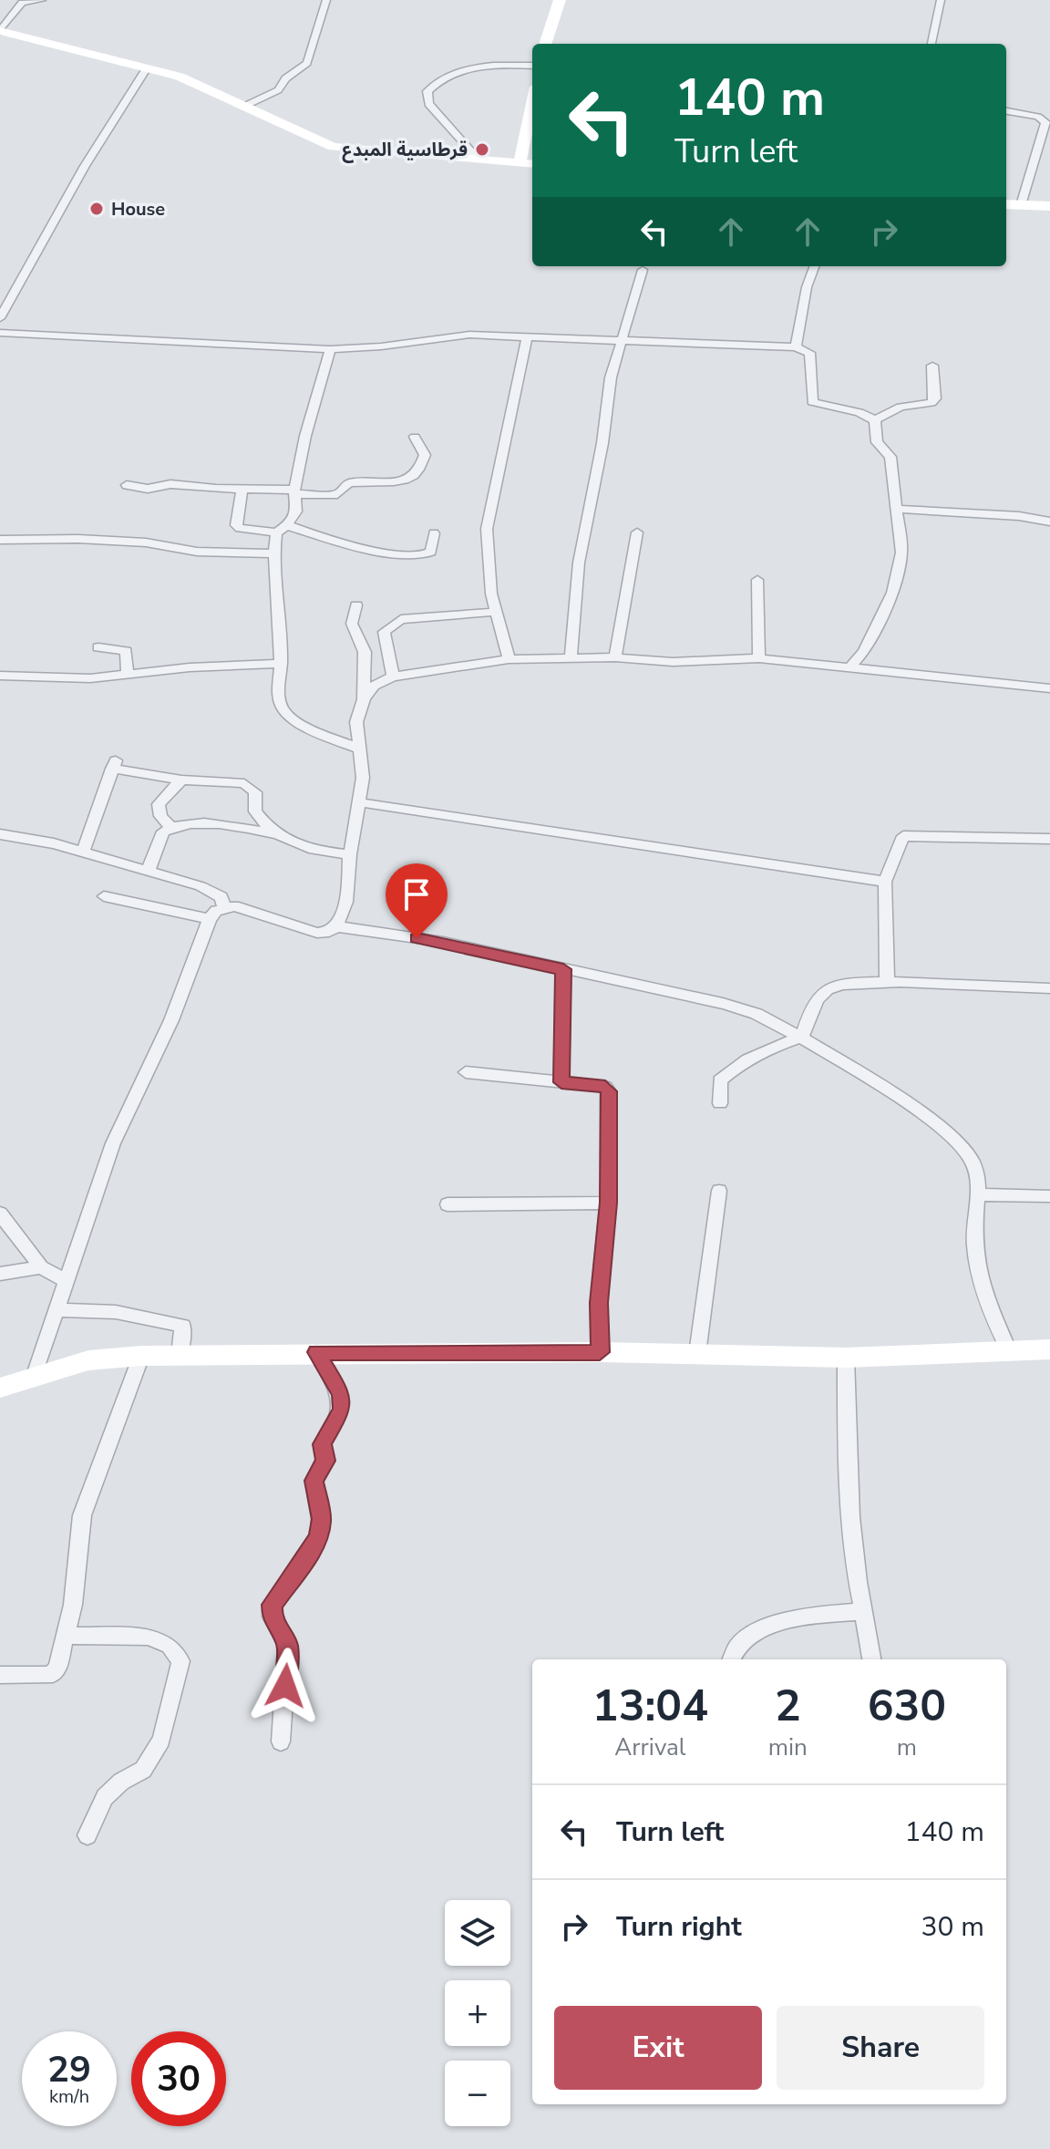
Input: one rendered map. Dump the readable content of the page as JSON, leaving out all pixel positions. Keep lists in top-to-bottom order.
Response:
{
  "places": ["قرطاسية المبدع", "House"],
  "page": {
    "turn": ["140 m", "Turn left"],
    "eta": [
      "13:04",
      "Arrival",
      "2",
      "min",
      "630",
      "m"
    ],
    "list": [
      {
        "name": "Turn left",
        "value": "140 m"
      },
      {
        "name": "Turn right",
        "value": "30 m"
      }
    ],
    "map_buttons": ["+", "−"],
    "buttons": ["Exit", "Share"],
    "speed": "29 km/h",
    "limit": "30"
  }
}
